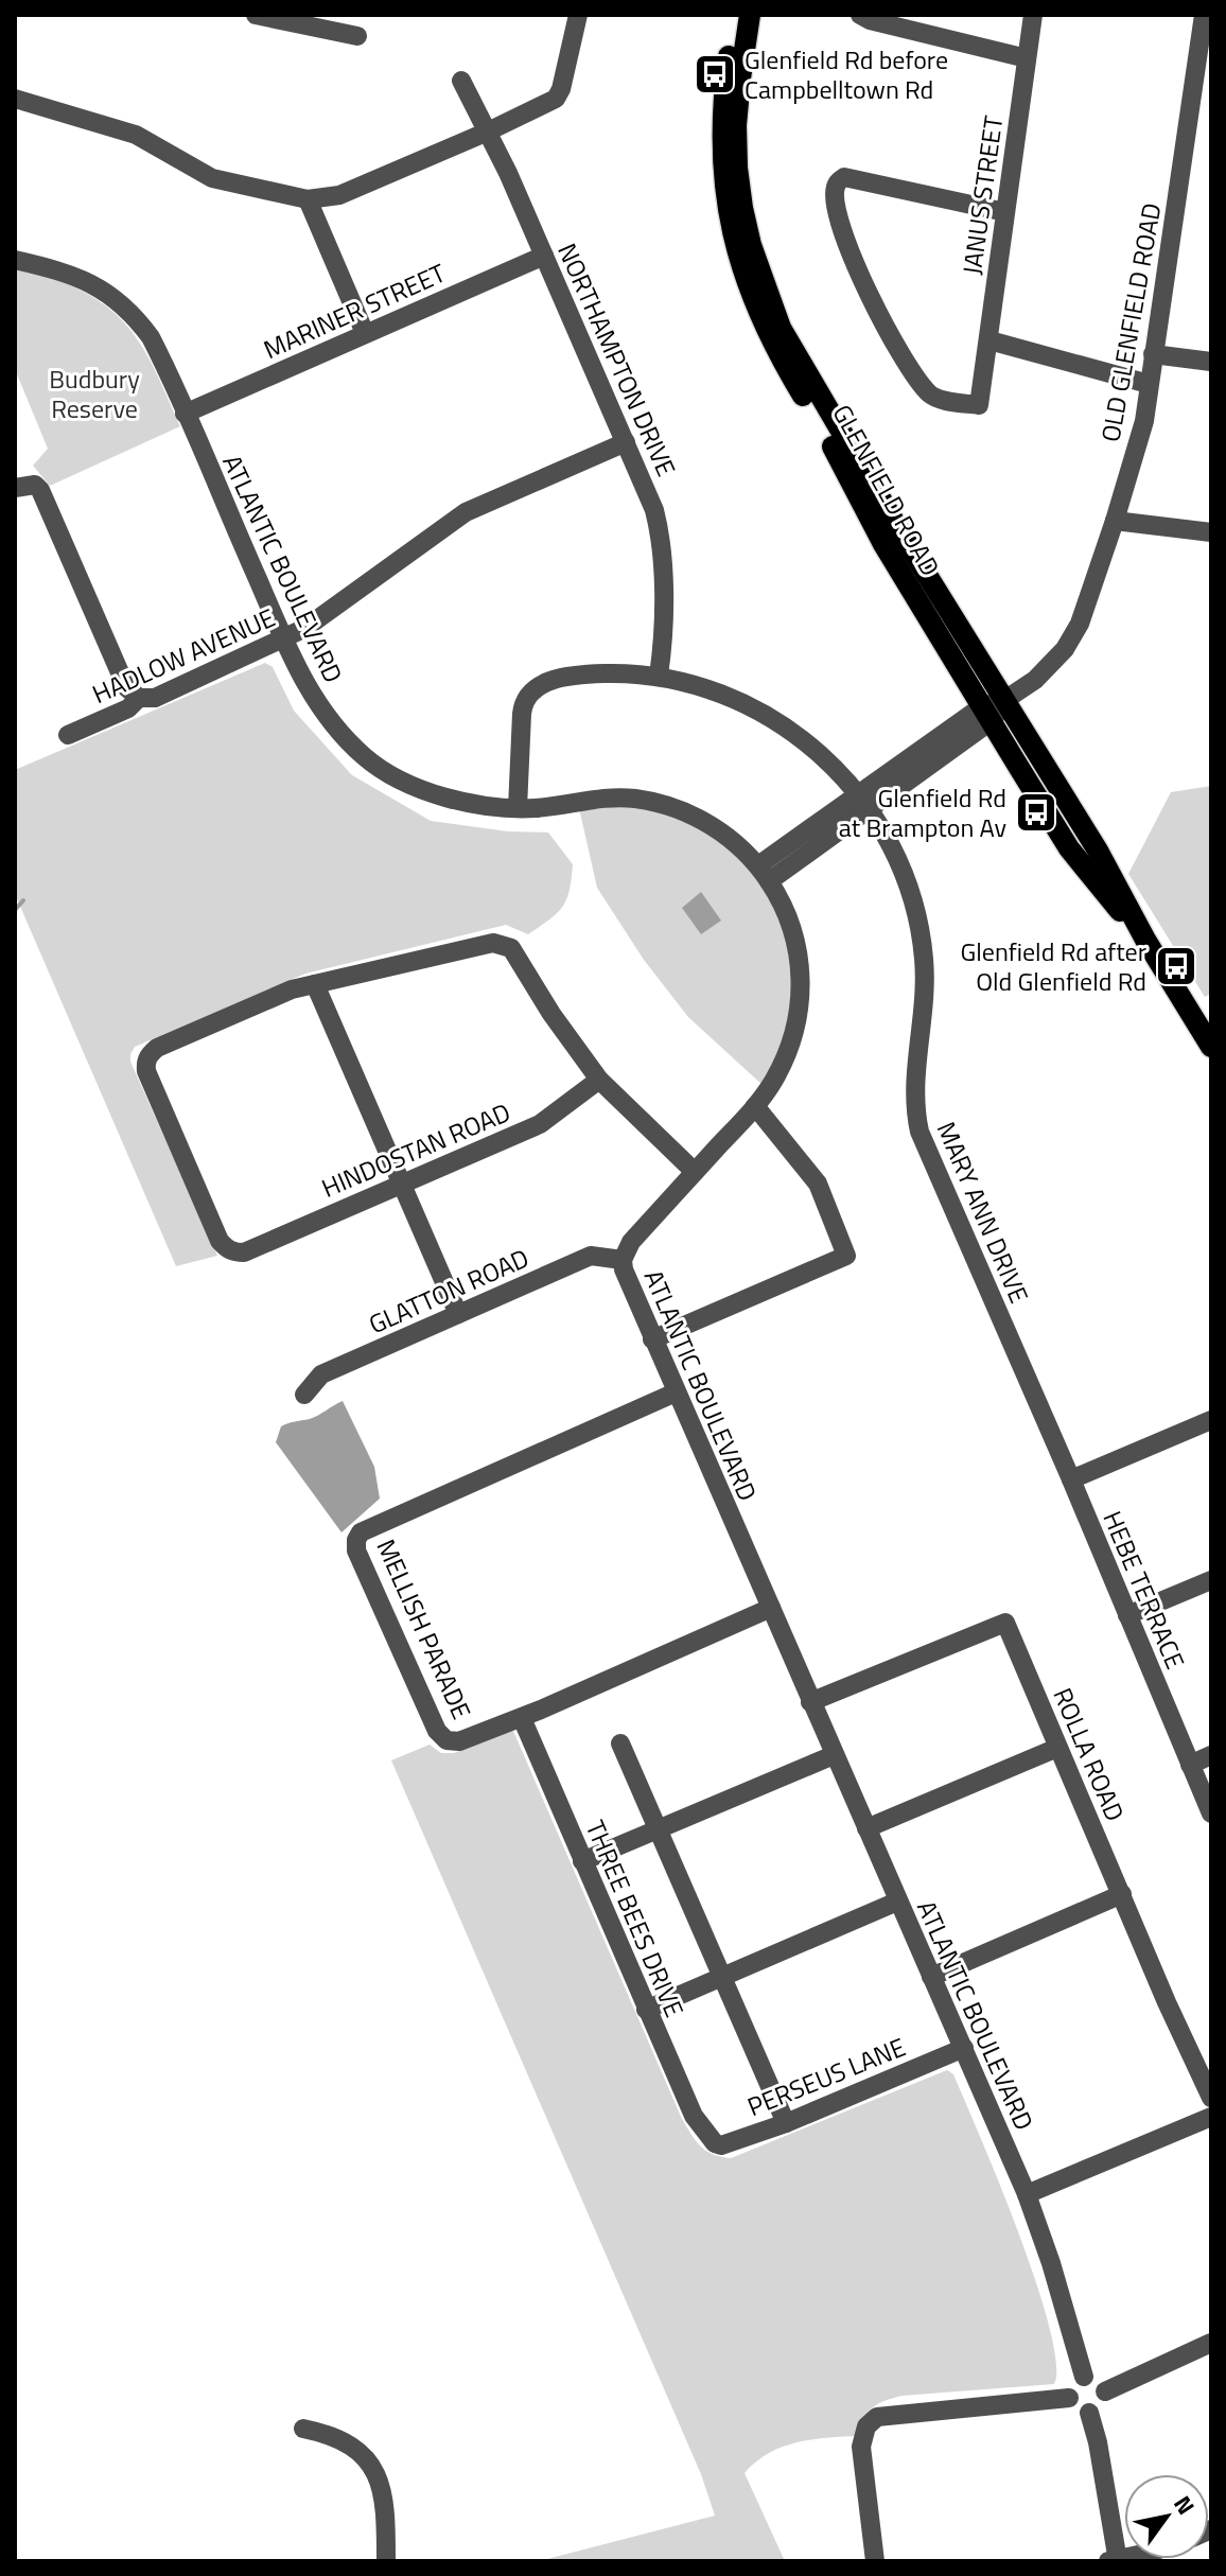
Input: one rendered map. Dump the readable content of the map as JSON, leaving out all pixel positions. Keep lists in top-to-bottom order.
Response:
{
  "streets": {
    "main road": ["GLENFIELD ROAD"],
    "street": [
      "JANUS STREET",
      "MARINER STREET",
      "OLD GLENFIELD ROAD",
      "NORTHAMPTON DRIVE",
      "ATLANTIC BOULEVARD",
      "HADLOW AVENUE",
      "HINDOSTAN ROAD",
      "MARY ANN DRIVE",
      "GLATTON ROAD",
      "HEBE TERRACE",
      "MELLISH PARADE",
      "ROLLA ROAD",
      "THREE BEES DRIVE",
      "PERSEUS LANE"
    ]
  },
  "crossings": [
    ["MARINER STREET", "NORTHAMPTON DRIVE"],
    ["MARINER STREET", "ATLANTIC BOULEVARD"],
    ["OLD GLENFIELD ROAD", "GLENFIELD ROAD"],
    ["NORTHAMPTON DRIVE", "HADLOW AVENUE"],
    ["NORTHAMPTON DRIVE", "MARY ANN DRIVE"],
    ["ATLANTIC BOULEVARD", "HADLOW AVENUE"],
    ["ATLANTIC BOULEVARD", "MARY ANN DRIVE"],
    ["ATLANTIC BOULEVARD", "GLATTON ROAD"],
    ["ATLANTIC BOULEVARD", "MELLISH PARADE"],
    ["ATLANTIC BOULEVARD", "ROLLA ROAD"],
    ["ATLANTIC BOULEVARD", "PERSEUS LANE"],
    ["MARY ANN DRIVE", "HEBE TERRACE"],
    ["MELLISH PARADE", "THREE BEES DRIVE"],
    ["THREE BEES DRIVE", "PERSEUS LANE"]
  ],
  "parks": ["Budbury Reserve"],
  "places": {
    "bus stop": ["Glenfield Rd before Campbelltown Rd", "Glenfield Rd at Brampton Av", "Glenfield Rd after Old Glenfield Rd"]
  },
  "north": "top right"
}
